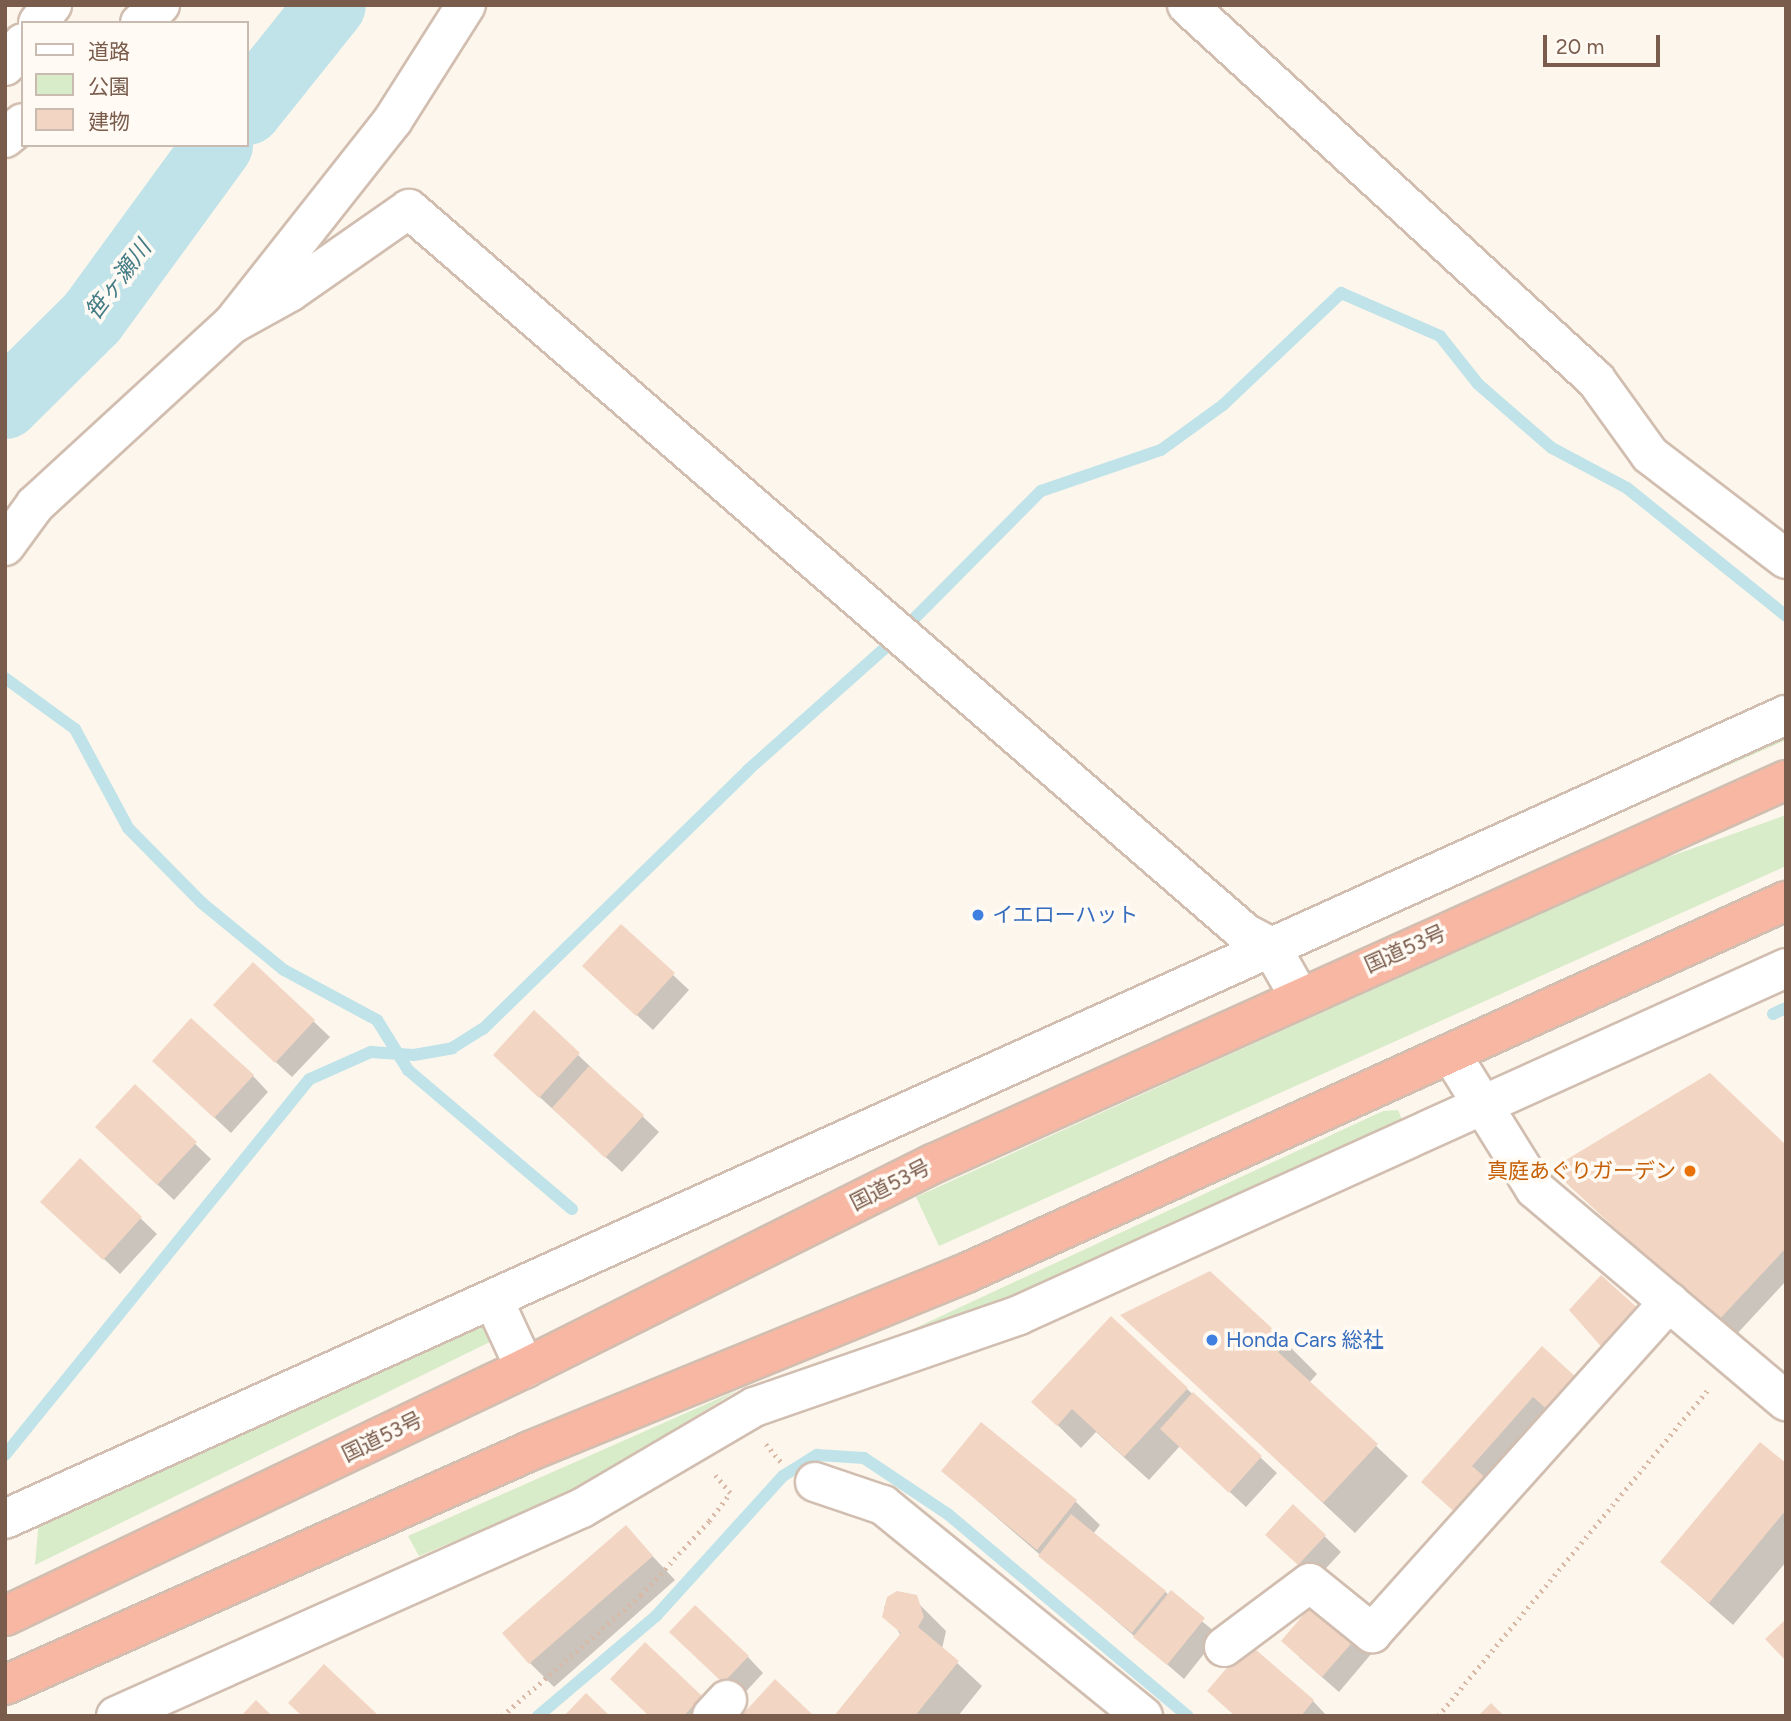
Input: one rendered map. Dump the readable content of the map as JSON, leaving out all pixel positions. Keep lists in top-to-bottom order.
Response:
{
  "streets": {
    "highway": ["国道53号"]
  },
  "water": ["笹ヶ瀬川"],
  "places": ["イエローハット", "真庭あぐりガーデン", "Honda Cars 総社"],
  "legend": ["道路", "公園", "建物"],
  "scale_bar": "20 m"
}
